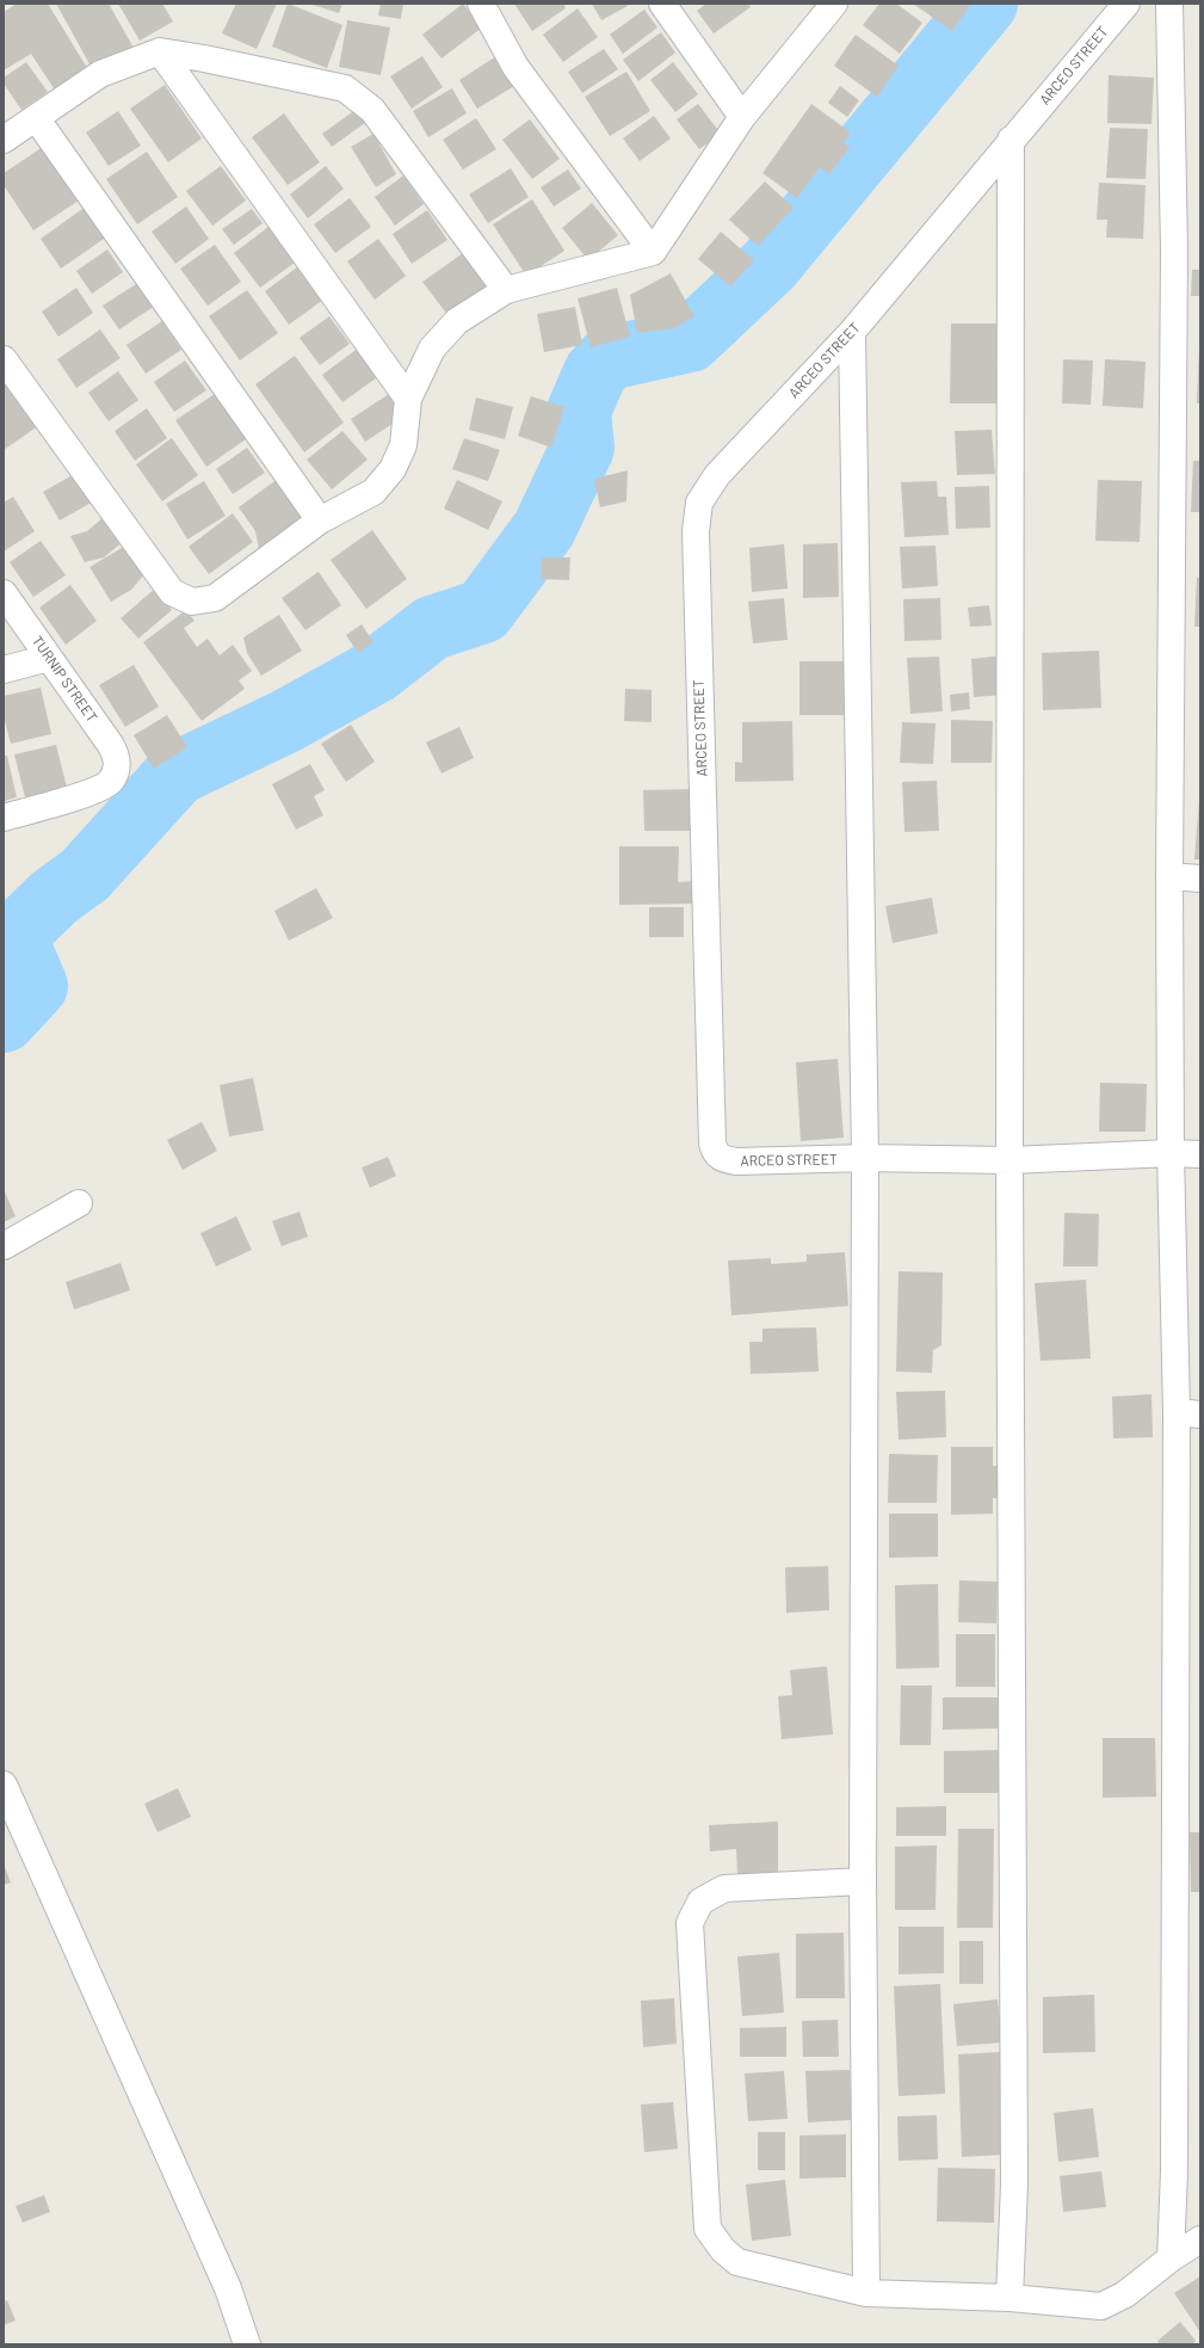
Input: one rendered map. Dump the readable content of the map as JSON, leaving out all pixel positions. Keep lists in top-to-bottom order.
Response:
{
  "streets": {
    "street": ["ARCEO STREET", "TURNIP STREET"]
  }
}
